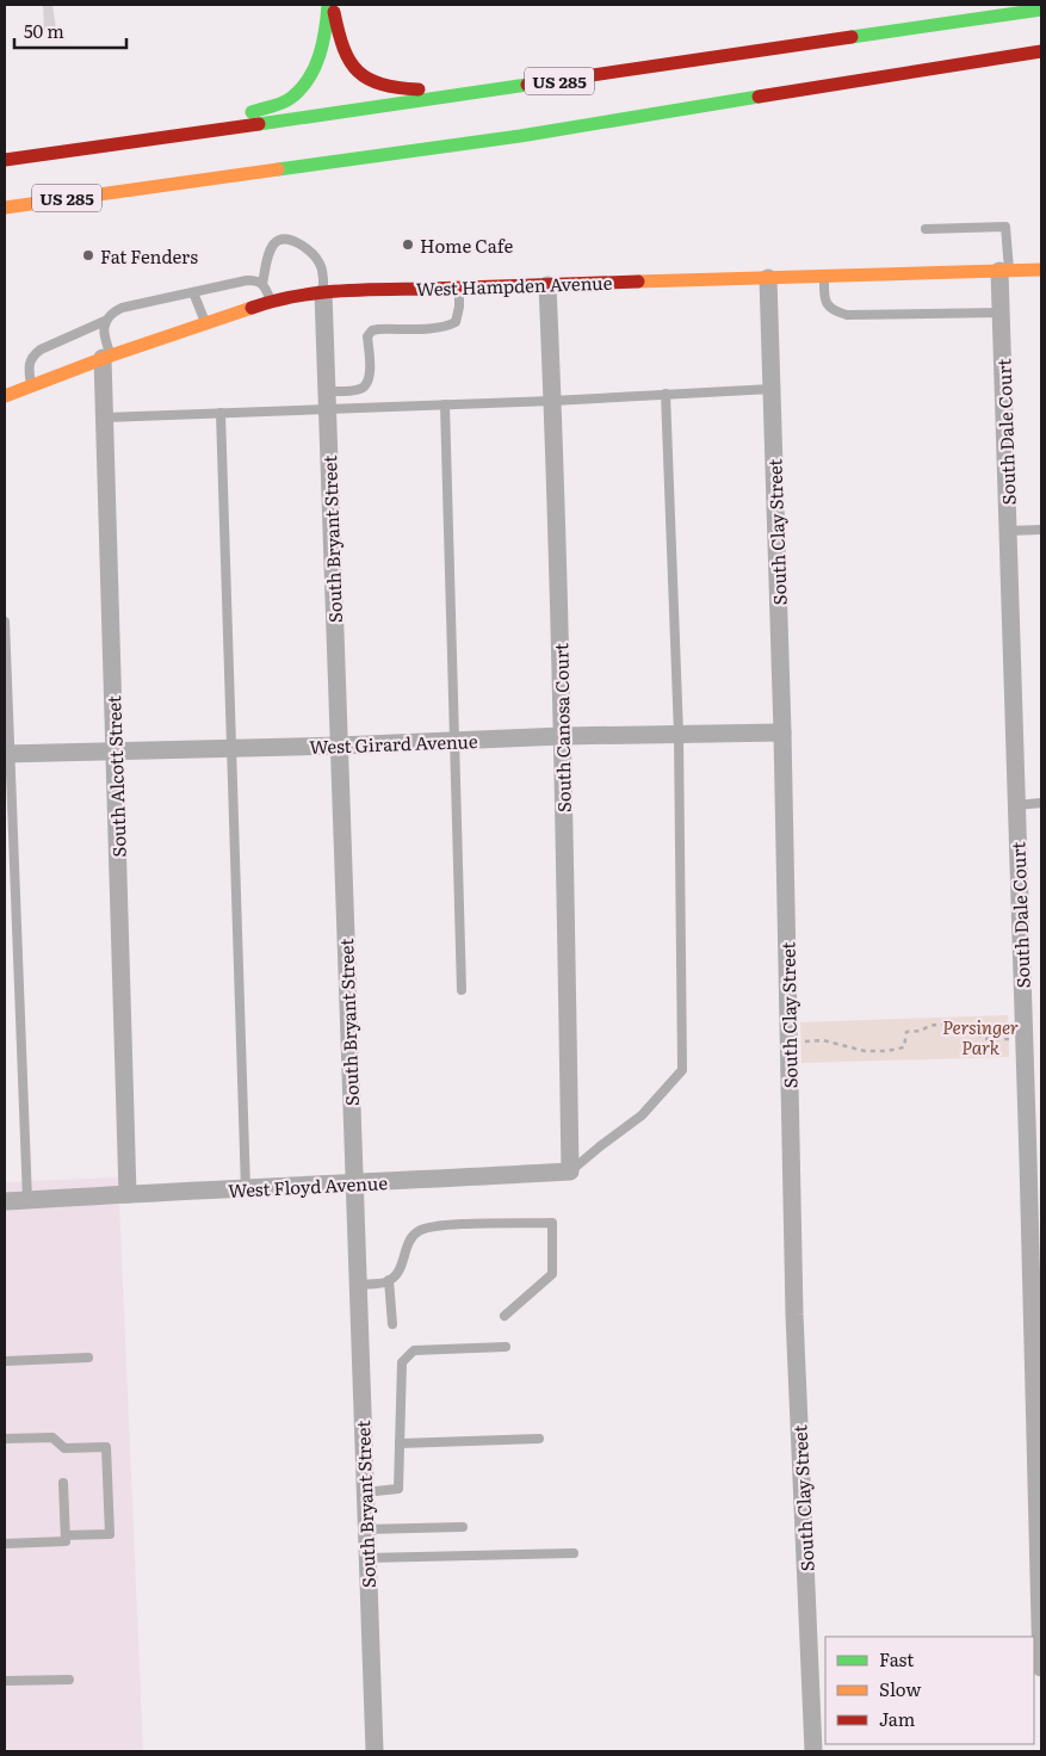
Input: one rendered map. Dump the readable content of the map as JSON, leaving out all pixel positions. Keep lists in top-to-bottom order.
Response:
{
  "streets": {
    "main road": ["US 285", "West Hampden Avenue"],
    "street": [
      "South Dale Court",
      "South Clay Street",
      "South Bryant Street",
      "South Canosa Court",
      "West Girard Avenue",
      "South Alcott Street",
      "West Floyd Avenue"
    ]
  },
  "crossings": [
    ["West Hampden Avenue", "South Dale Court"],
    ["West Hampden Avenue", "South Clay Street"],
    ["West Hampden Avenue", "South Bryant Street"],
    ["West Hampden Avenue", "South Canosa Court"],
    ["West Hampden Avenue", "South Alcott Street"],
    ["South Clay Street", "West Girard Avenue"],
    ["South Bryant Street", "West Girard Avenue"],
    ["South Bryant Street", "West Floyd Avenue"],
    ["South Canosa Court", "West Girard Avenue"],
    ["South Canosa Court", "West Floyd Avenue"],
    ["West Girard Avenue", "South Alcott Street"],
    ["South Alcott Street", "West Floyd Avenue"]
  ],
  "parks": ["Persinger Park"],
  "places": ["Home Cafe", "Fat Fenders"],
  "legend": ["Fast", "Slow", "Jam"],
  "scale_bar": "50 m"
}
